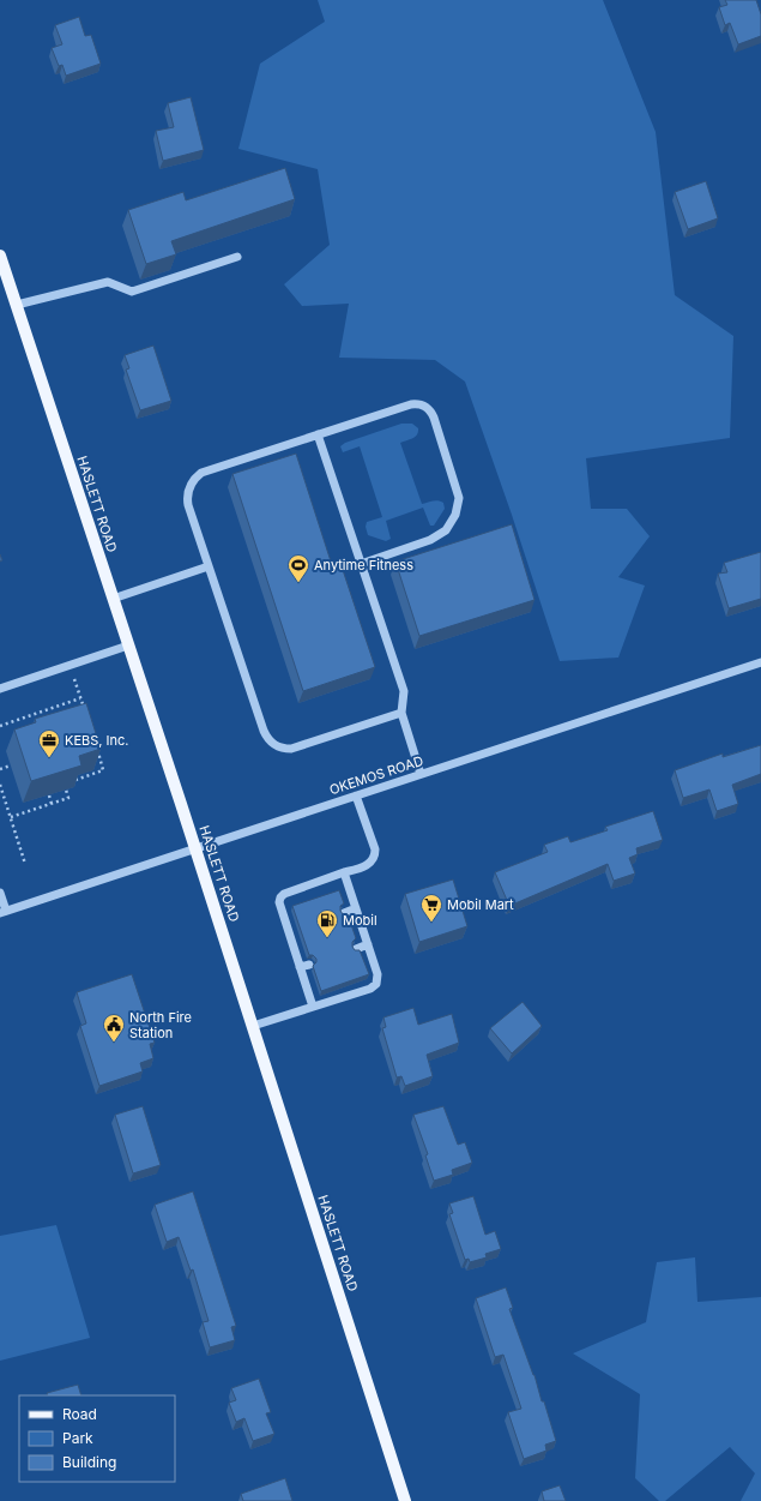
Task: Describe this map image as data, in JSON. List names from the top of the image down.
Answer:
{
  "streets": {
    "main road": ["HASLETT ROAD"],
    "street": ["OKEMOS ROAD"]
  },
  "crossings": [
    ["HASLETT ROAD", "OKEMOS ROAD"]
  ],
  "places": {
    "sports": ["Anytime Fitness"],
    "office": ["KEBS, Inc."],
    "supermarket": ["Mobil Mart"],
    "fuel station": ["Mobil"],
    "public building": ["North Fire Station"]
  },
  "legend": ["Road", "Park", "Building"]
}
